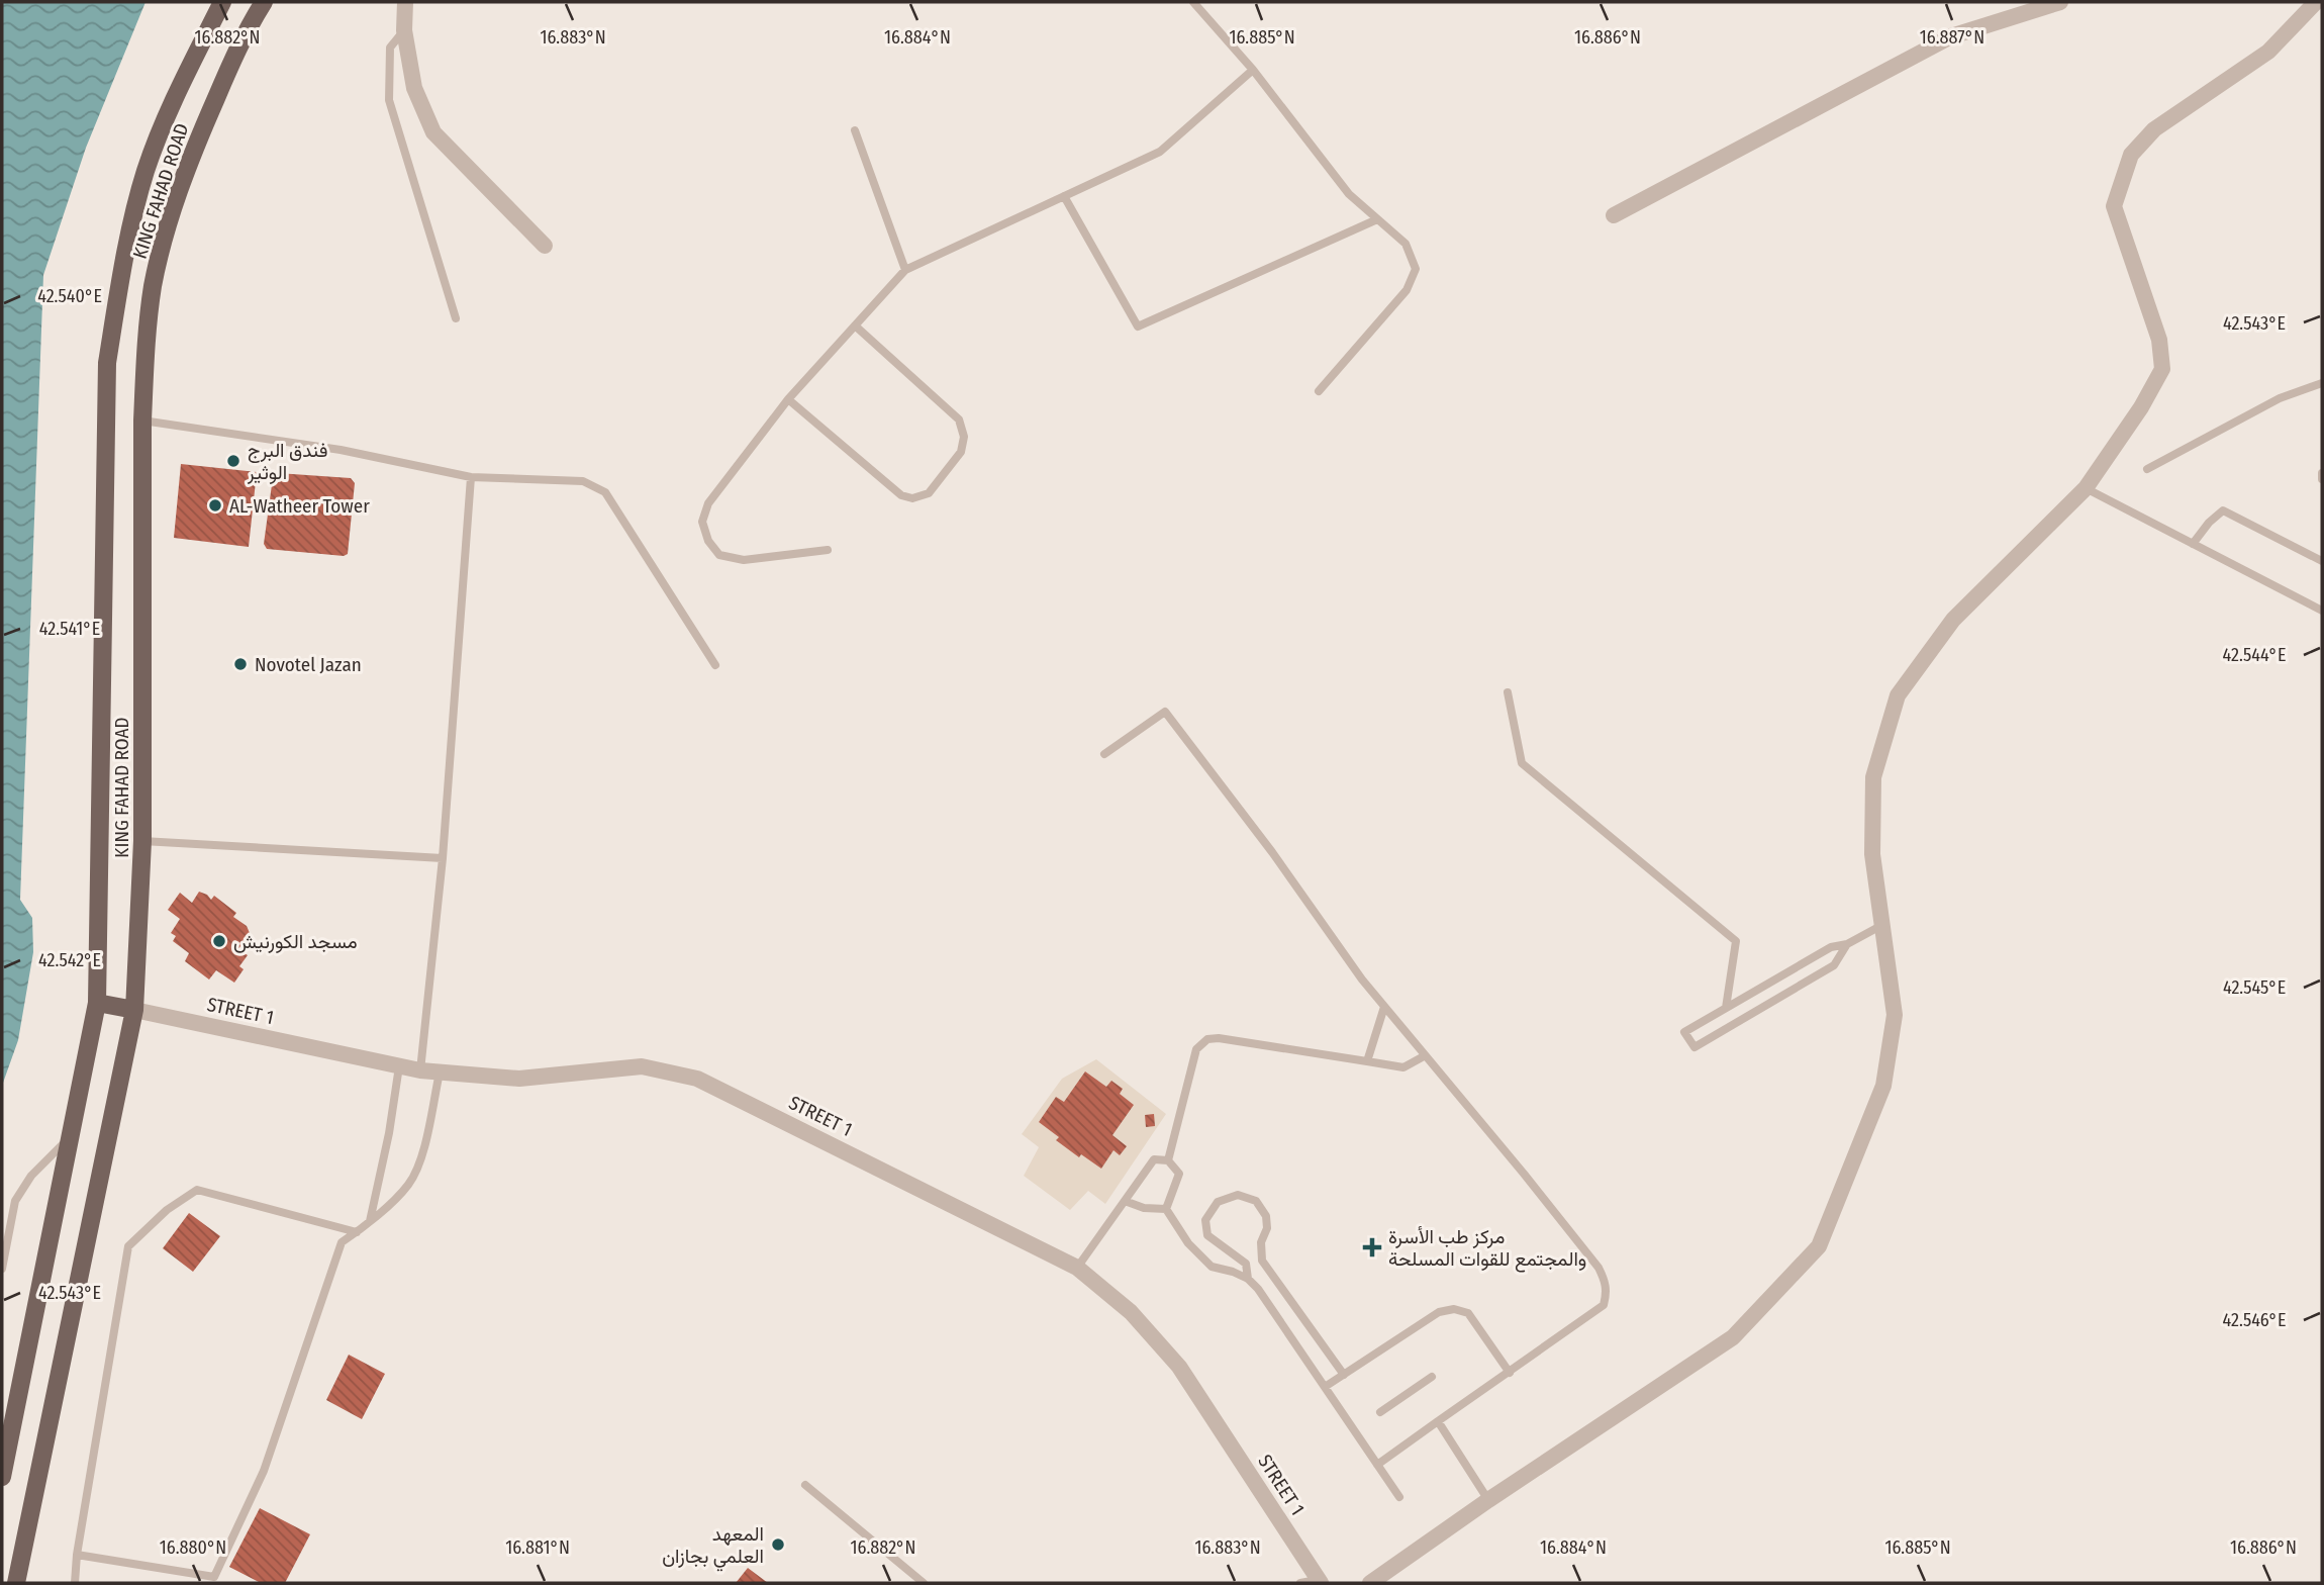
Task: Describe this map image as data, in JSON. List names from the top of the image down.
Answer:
{
  "streets": {
    "main road": ["KING FAHAD ROAD"],
    "street": ["STREET 1"]
  },
  "crossings": [
    ["KING FAHAD ROAD", "STREET 1"]
  ],
  "places": {
    "other": [
      "فندق البرج الوثير",
      "AL-Watheer Tower",
      "Novotel Jazan",
      "مسجد الكورنيش",
      "المعهد العلمي بجازان"
    ],
    "health": ["مركز طب الأسرة والمجتمع للقوات المسلحة"]
  },
  "coordinates": [
    "16.882°N",
    "16.883°N",
    "16.884°N",
    "16.885°N",
    "16.886°N",
    "16.887°N",
    "42.540°E",
    "42.543°E",
    "42.541°E",
    "42.544°E",
    "42.542°E",
    "42.545°E",
    "42.546°E",
    "16.880°N",
    "16.881°N"
  ]
}
